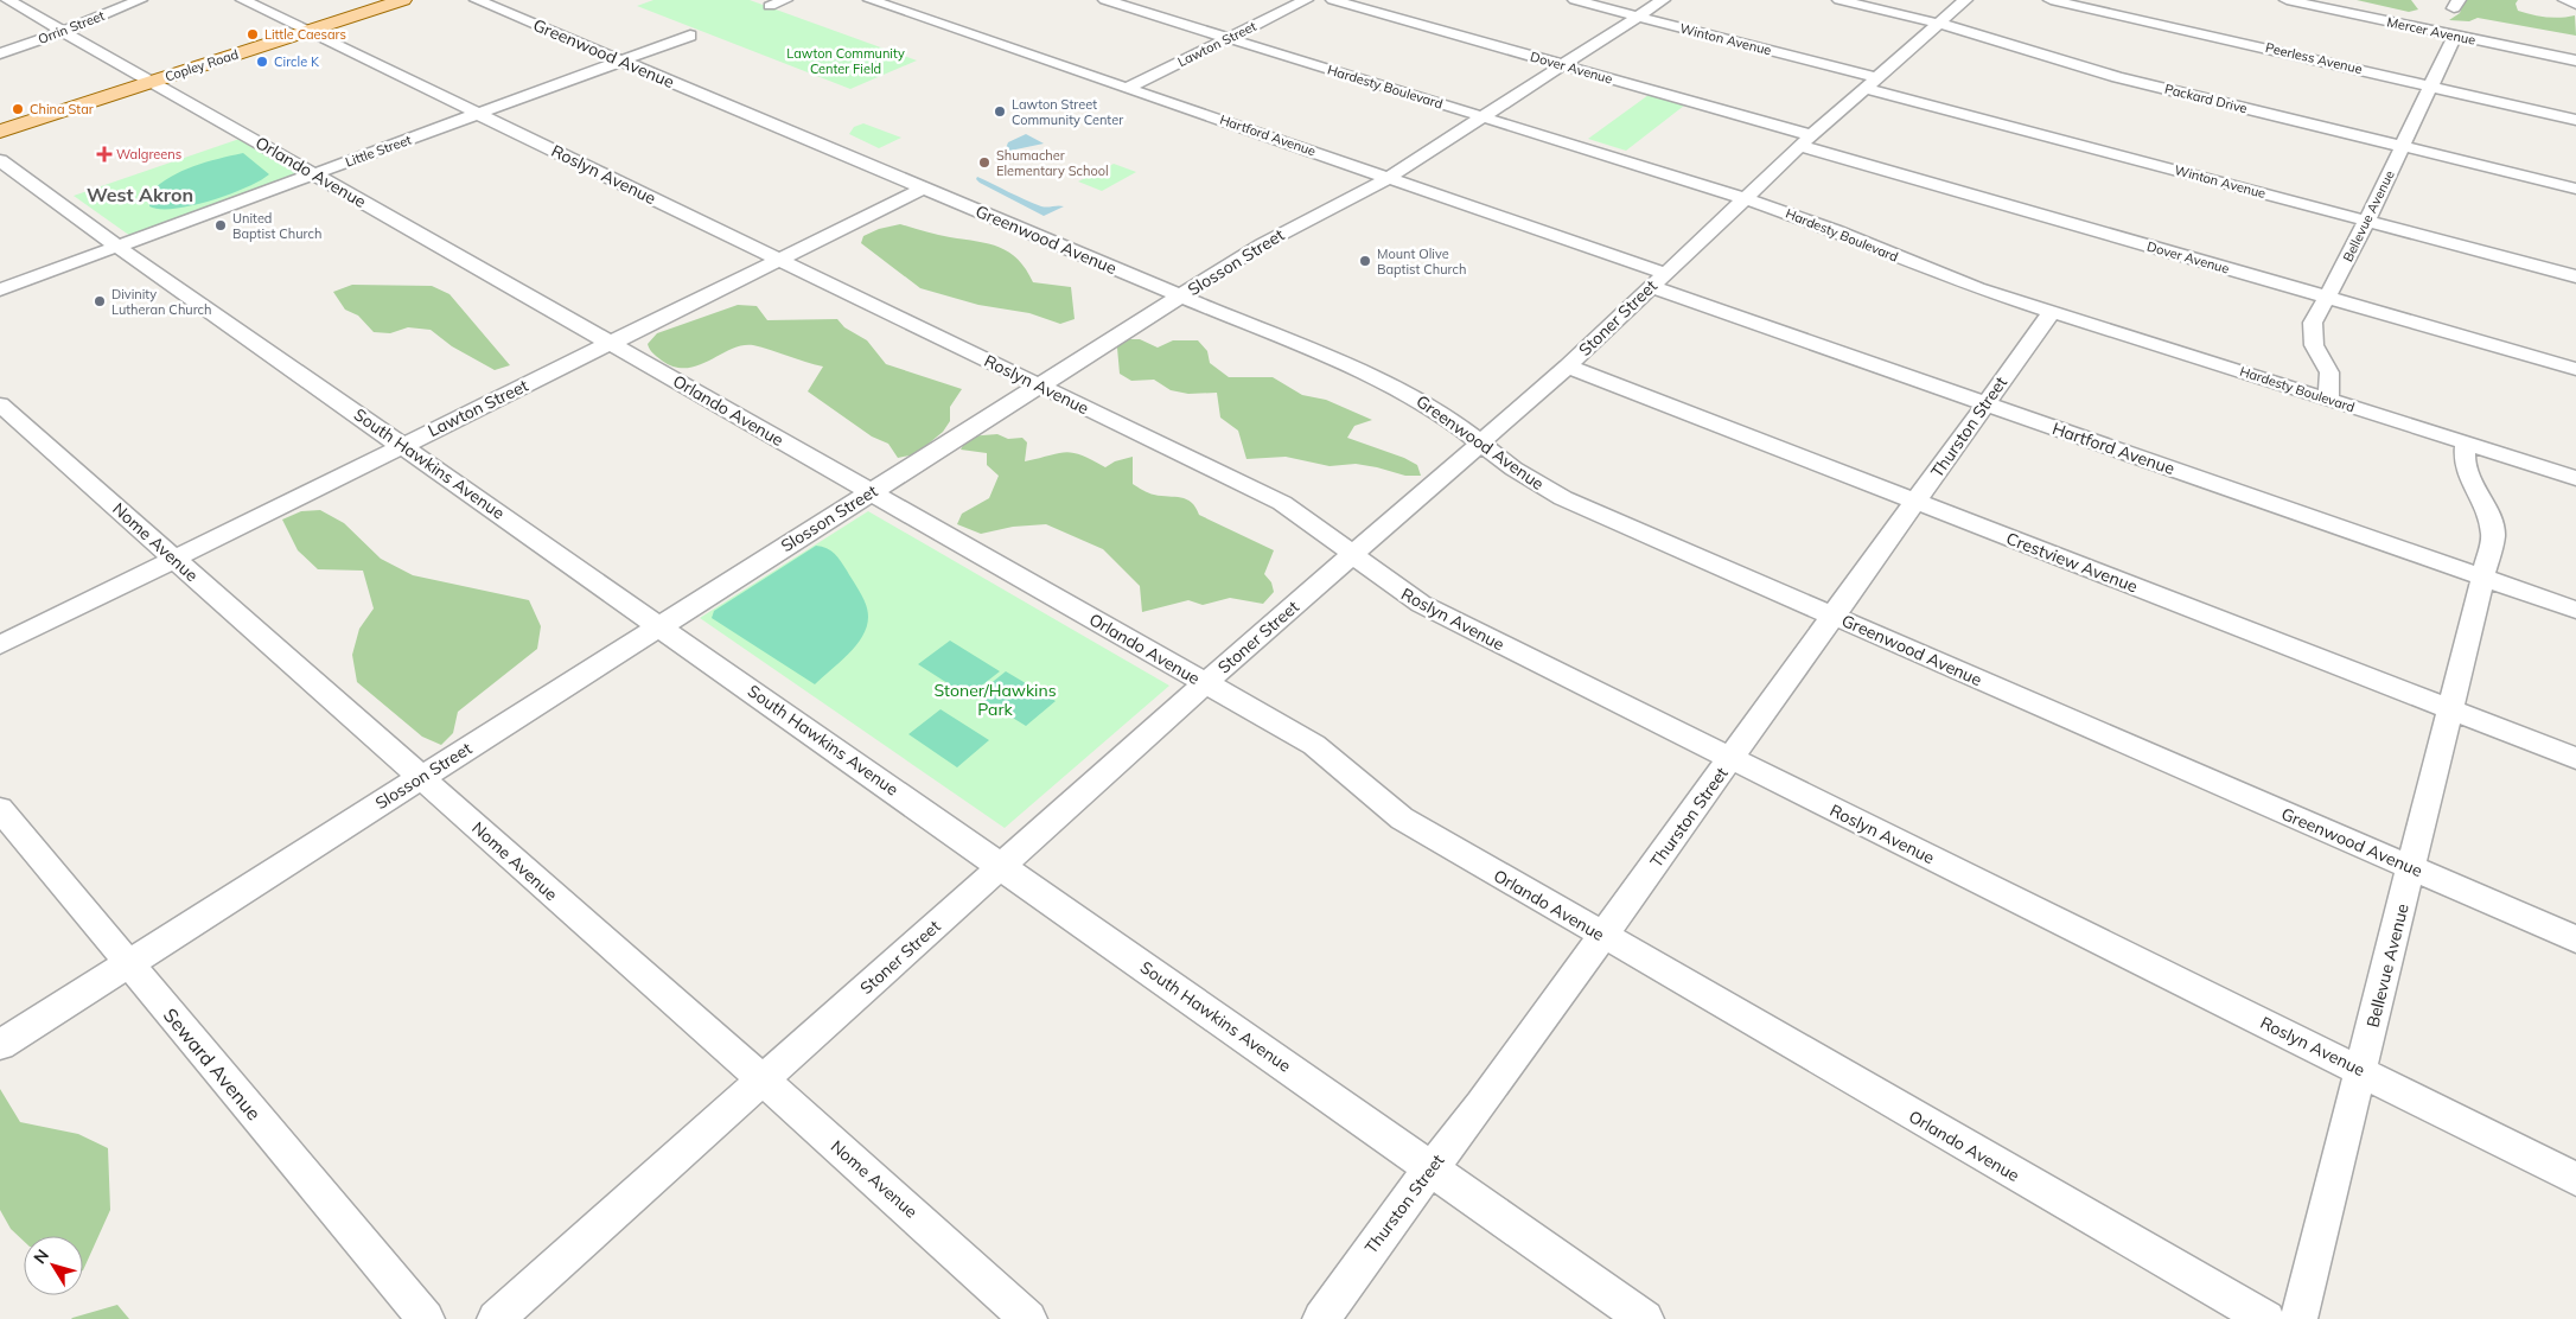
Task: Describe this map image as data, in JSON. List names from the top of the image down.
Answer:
{
  "streets": {
    "main road": ["Copley Road"],
    "street": [
      "Orrin Street",
      "Mercer Avenue",
      "Winton Avenue",
      "Lawton Street",
      "Greenwood Avenue",
      "Peerless Avenue",
      "Dover Avenue",
      "Hardesty Boulevard",
      "Packard Drive",
      "Hartford Avenue",
      "Little Street",
      "Orlando Avenue",
      "Roslyn Avenue",
      "Bellevue Avenue",
      "Slosson Street",
      "Stoner Street",
      "Thurston Street",
      "South Hawkins Avenue",
      "Nome Avenue",
      "Crestview Avenue",
      "Seward Avenue"
    ]
  },
  "crossings": [
    ["Orrin Street", "Orlando Avenue"],
    ["Mercer Avenue", "Bellevue Avenue"],
    ["Winton Avenue", "Bellevue Avenue"],
    ["Winton Avenue", "Slosson Street"],
    ["Winton Avenue", "Stoner Street"],
    ["Lawton Street", "Greenwood Avenue"],
    ["Lawton Street", "Hardesty Boulevard"],
    ["Lawton Street", "Hartford Avenue"],
    ["Lawton Street", "Orlando Avenue"],
    ["Lawton Street", "Roslyn Avenue"],
    ["Lawton Street", "South Hawkins Avenue"],
    ["Lawton Street", "Nome Avenue"],
    ["Greenwood Avenue", "Little Street"],
    ["Greenwood Avenue", "Bellevue Avenue"],
    ["Greenwood Avenue", "Slosson Street"],
    ["Greenwood Avenue", "Stoner Street"],
    ["Greenwood Avenue", "Thurston Street"],
    ["Peerless Avenue", "Bellevue Avenue"],
    ["Copley Road", "Orlando Avenue"],
    ["Copley Road", "Roslyn Avenue"],
    ["Dover Avenue", "Bellevue Avenue"],
    ["Dover Avenue", "Slosson Street"],
    ["Dover Avenue", "Stoner Street"],
    ["Hardesty Boulevard", "Bellevue Avenue"],
    ["Hardesty Boulevard", "Slosson Street"],
    ["Hardesty Boulevard", "Stoner Street"],
    ["Hardesty Boulevard", "Thurston Street"],
    ["Packard Drive", "Bellevue Avenue"],
    ["Packard Drive", "Stoner Street"],
    ["Hartford Avenue", "Bellevue Avenue"],
    ["Hartford Avenue", "Slosson Street"],
    ["Hartford Avenue", "Stoner Street"],
    ["Hartford Avenue", "Thurston Street"],
    ["Little Street", "Orlando Avenue"],
    ["Little Street", "Roslyn Avenue"],
    ["Little Street", "South Hawkins Avenue"],
    ["Orlando Avenue", "Slosson Street"],
    ["Orlando Avenue", "Stoner Street"],
    ["Orlando Avenue", "Thurston Street"],
    ["Roslyn Avenue", "Bellevue Avenue"],
    ["Roslyn Avenue", "Slosson Street"],
    ["Roslyn Avenue", "Stoner Street"],
    ["Roslyn Avenue", "Thurston Street"],
    ["Bellevue Avenue", "Crestview Avenue"],
    ["Slosson Street", "South Hawkins Avenue"],
    ["Slosson Street", "Nome Avenue"],
    ["Slosson Street", "Seward Avenue"],
    ["Stoner Street", "South Hawkins Avenue"],
    ["Stoner Street", "Nome Avenue"],
    ["Stoner Street", "Crestview Avenue"],
    ["Thurston Street", "South Hawkins Avenue"],
    ["Thurston Street", "Crestview Avenue"]
  ],
  "districts": ["West Akron"],
  "parks": ["Lawton Community Center Field", "Stoner/Hawkins Park"],
  "places": {
    "other": [
      "Little Caesars",
      "Circle K",
      "China Star",
      "Lawton Street Community Center",
      "Shumacher Elementary School",
      "United Baptist Church",
      "Mount Olive Baptist Church",
      "Divinity Lutheran Church"
    ],
    "health": ["Walgreens"]
  },
  "north": "top left"
}
